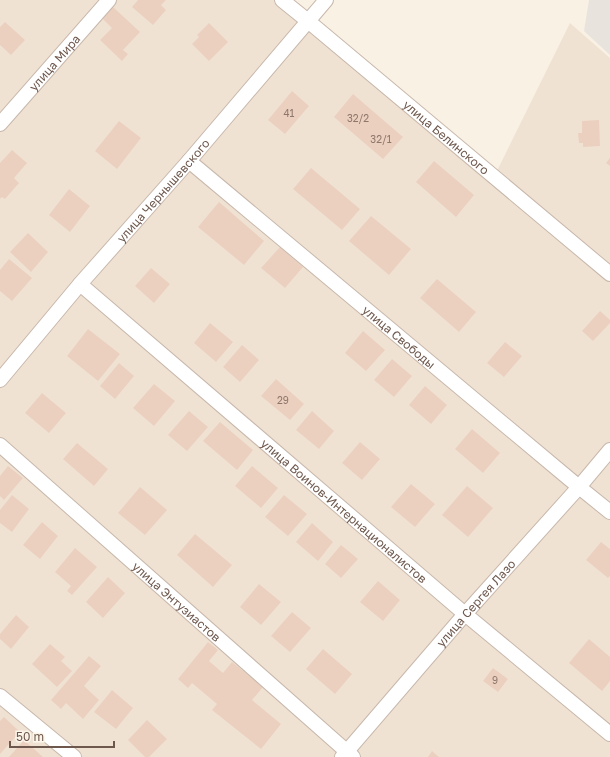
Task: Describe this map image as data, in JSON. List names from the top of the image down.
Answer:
{
  "streets": {
    "street": [
      "улица Мира",
      "улица Белинского",
      "улица Чернышевского",
      "улица Свободы",
      "улица Воинов-Интернационалистов",
      "улица Энтузиастов",
      "улица Сергея Лазо"
    ]
  },
  "crossings": [
    ["улица Белинского", "улица Чернышевского"],
    ["улица Чернышевского", "улица Свободы"],
    ["улица Чернышевского", "улица Воинов-Интернационалистов"],
    ["улица Свободы", "улица Сергея Лазо"],
    ["улица Воинов-Интернационалистов", "улица Сергея Лазо"],
    ["улица Энтузиастов", "улица Сергея Лазо"]
  ],
  "house_numbers": [
    "41",
    "32/2",
    "32/1",
    "29",
    "9"
  ],
  "scale_bar": "50 m"
}
